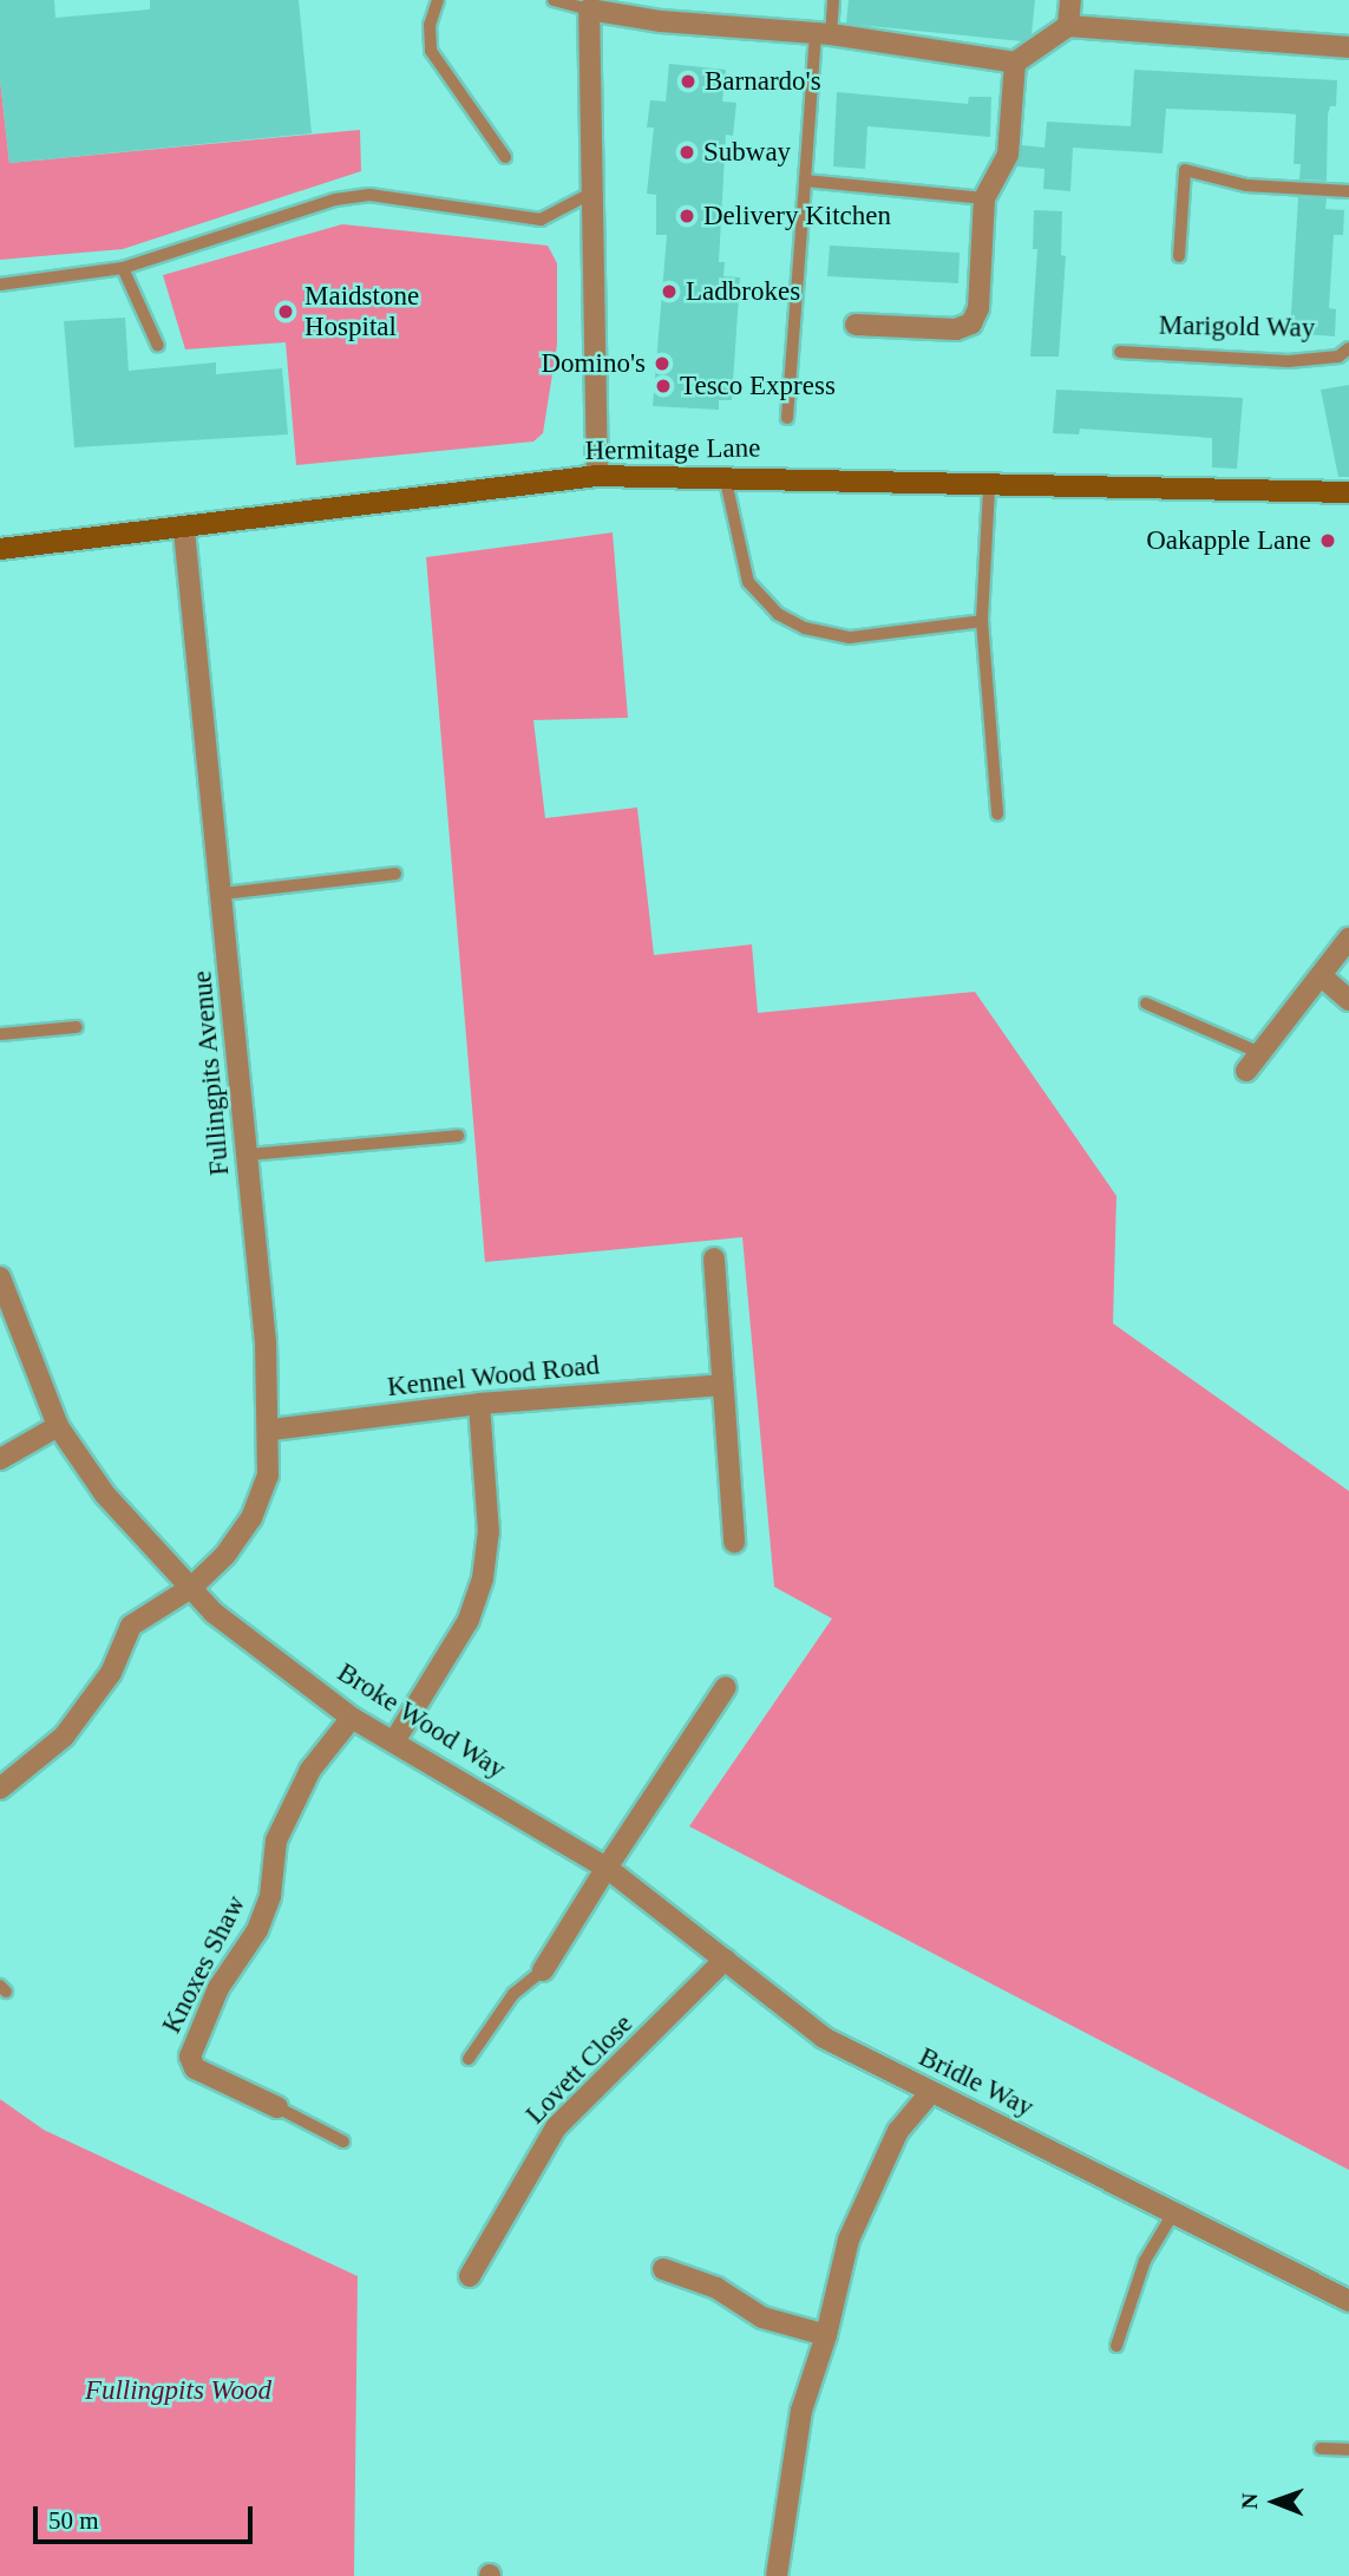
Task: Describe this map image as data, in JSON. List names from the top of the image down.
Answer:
{
  "streets": {
    "main road": ["Hermitage Lane"],
    "street": [
      "Fullingpits Avenue",
      "Kennel Wood Road",
      "Broke Wood Way",
      "Knoxes Shaw",
      "Lovett Close",
      "Bridle Way"
    ],
    "lane": ["Marigold Way"]
  },
  "crossings": [
    ["Hermitage Lane", "Fullingpits Avenue"],
    ["Fullingpits Avenue", "Kennel Wood Road"],
    ["Fullingpits Avenue", "Broke Wood Way"],
    ["Broke Wood Way", "Knoxes Shaw"],
    ["Broke Wood Way", "Bridle Way"],
    ["Lovett Close", "Bridle Way"]
  ],
  "parks": ["Fullingpits Wood"],
  "places": [
    "Barnardo's",
    "Subway",
    "Delivery Kitchen",
    "Ladbrokes",
    "Maidstone Hospital",
    "Domino's",
    "Tesco Express",
    "Oakapple Lane"
  ],
  "scale_bar": "50 m",
  "north": "left"
}
